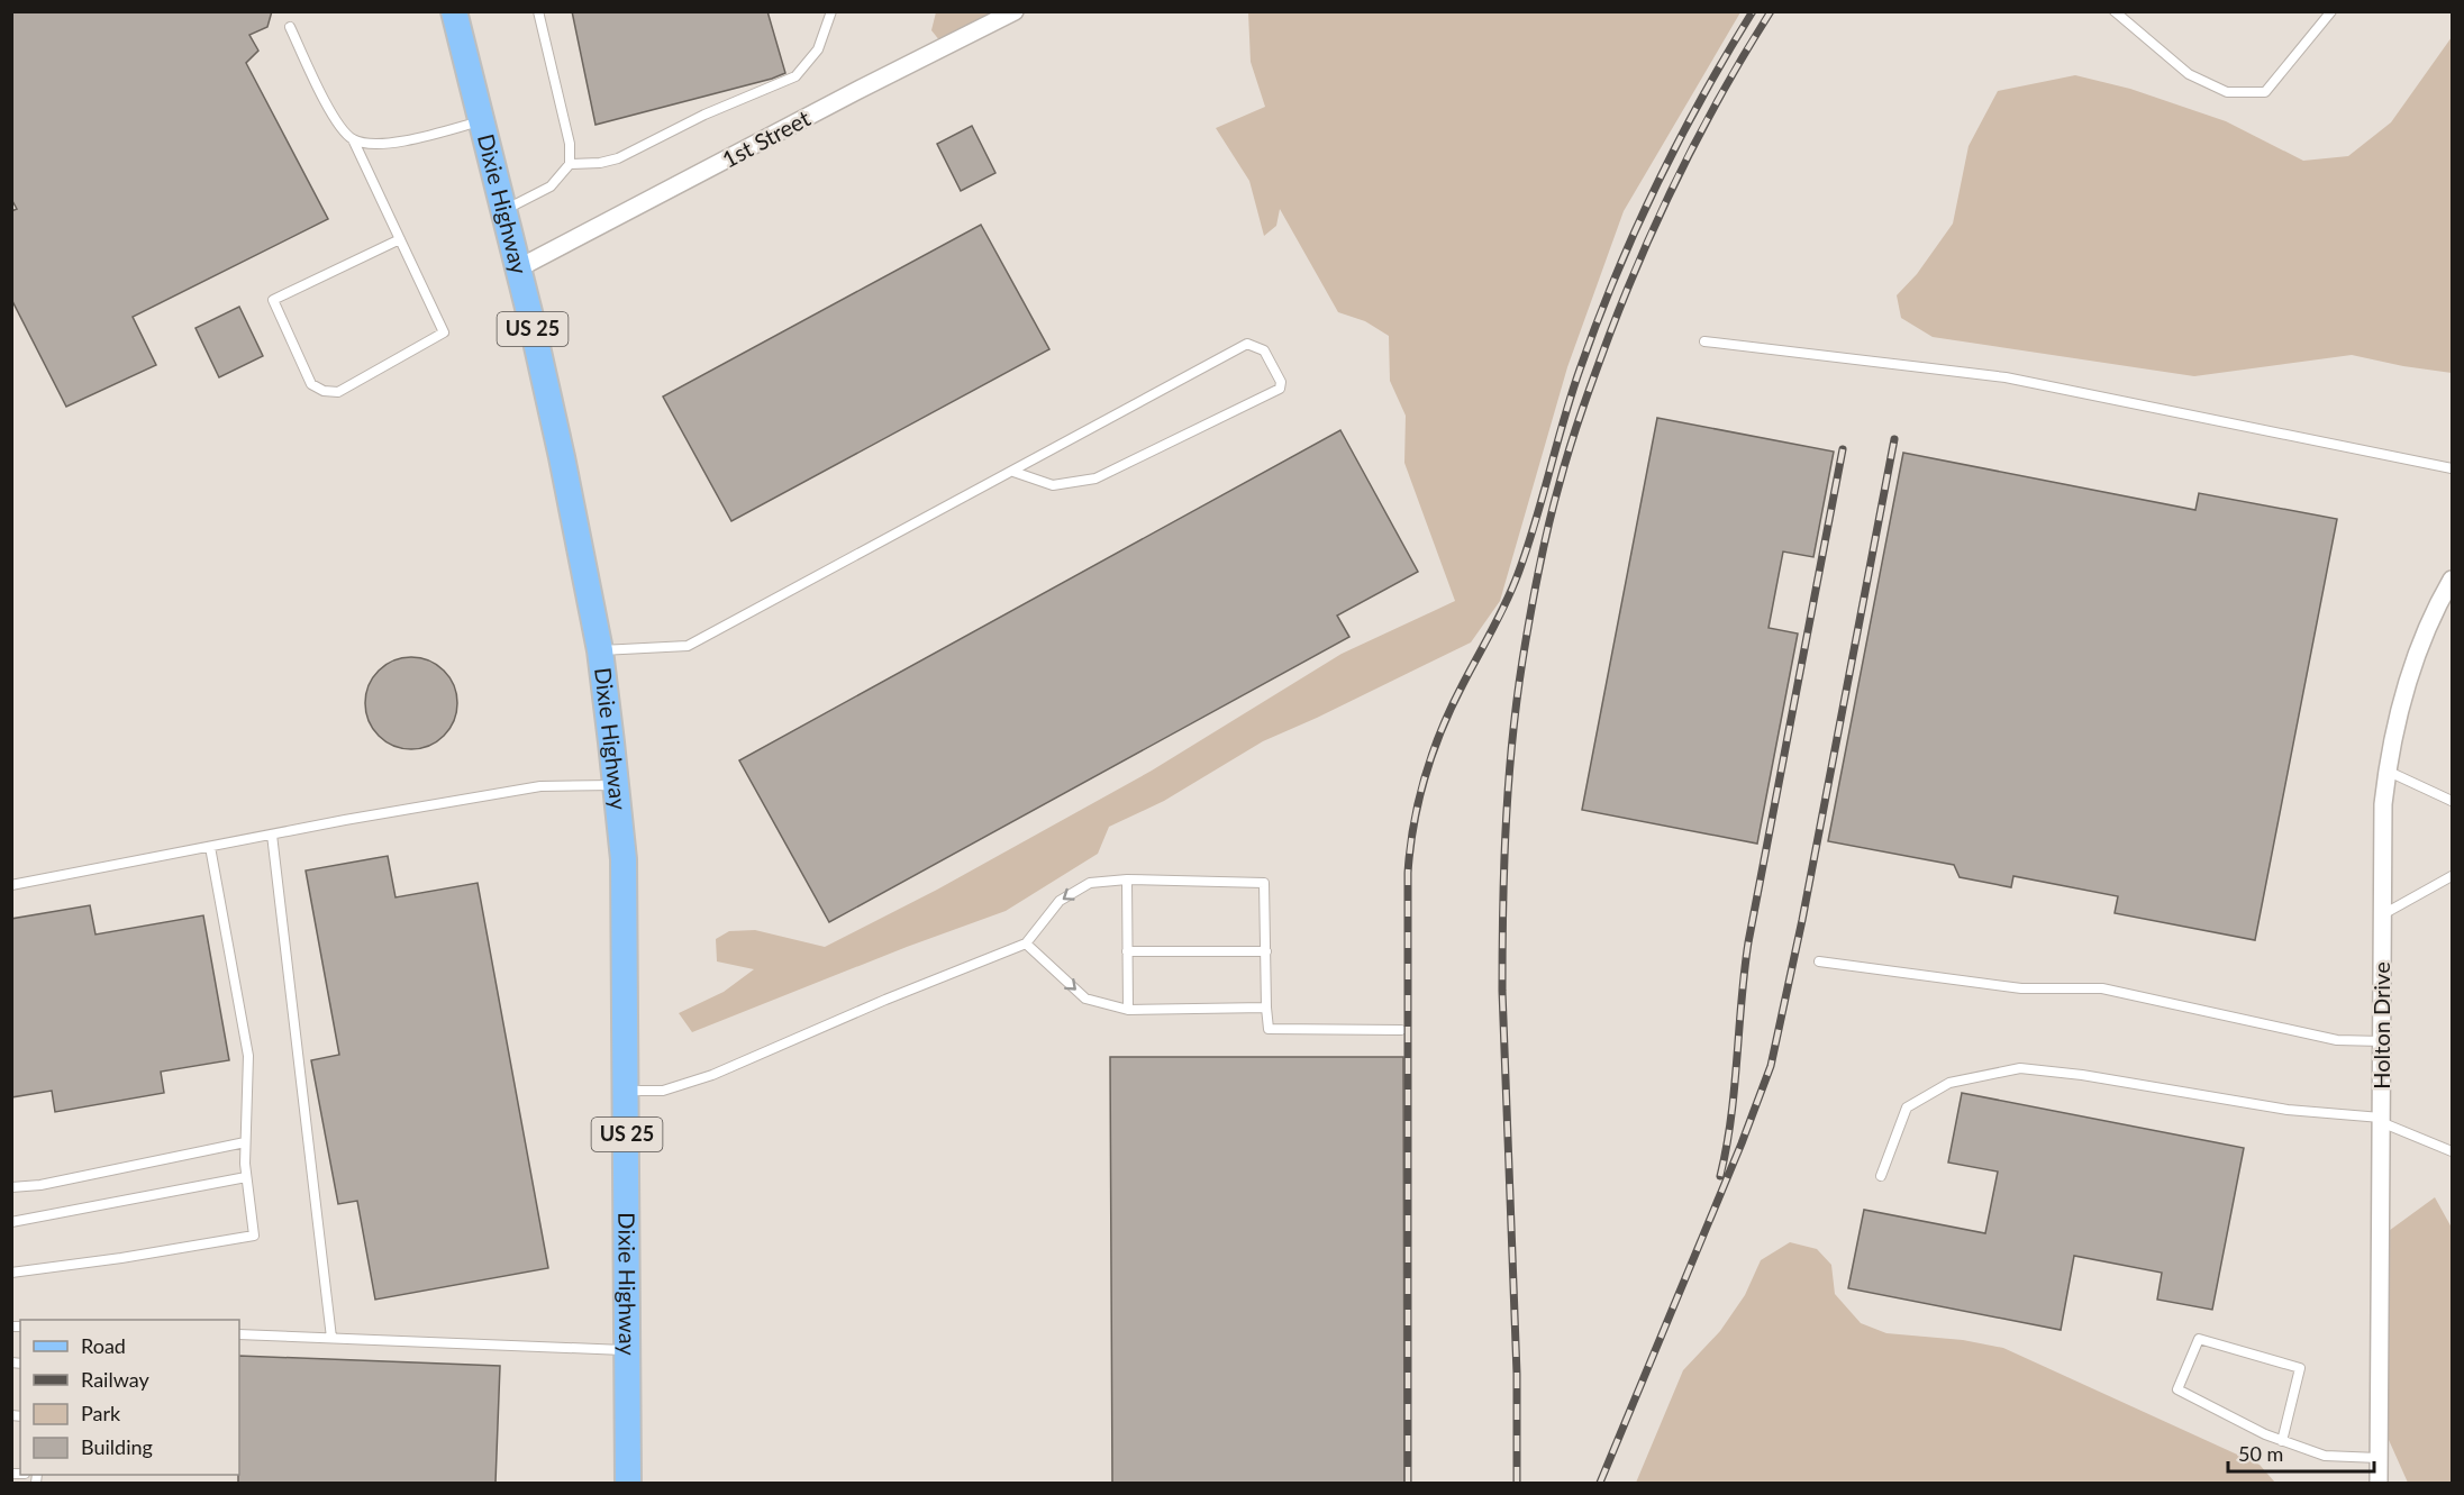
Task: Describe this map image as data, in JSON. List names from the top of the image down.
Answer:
{
  "streets": {
    "main road": ["Dixie Highway", "US 25"],
    "street": ["1st Street", "Holton Drive"]
  },
  "crossings": [
    ["1st Street", "Dixie Highway"]
  ],
  "legend": [
    "Road",
    "Railway",
    "Park",
    "Building"
  ],
  "scale_bar": "50 m"
}
